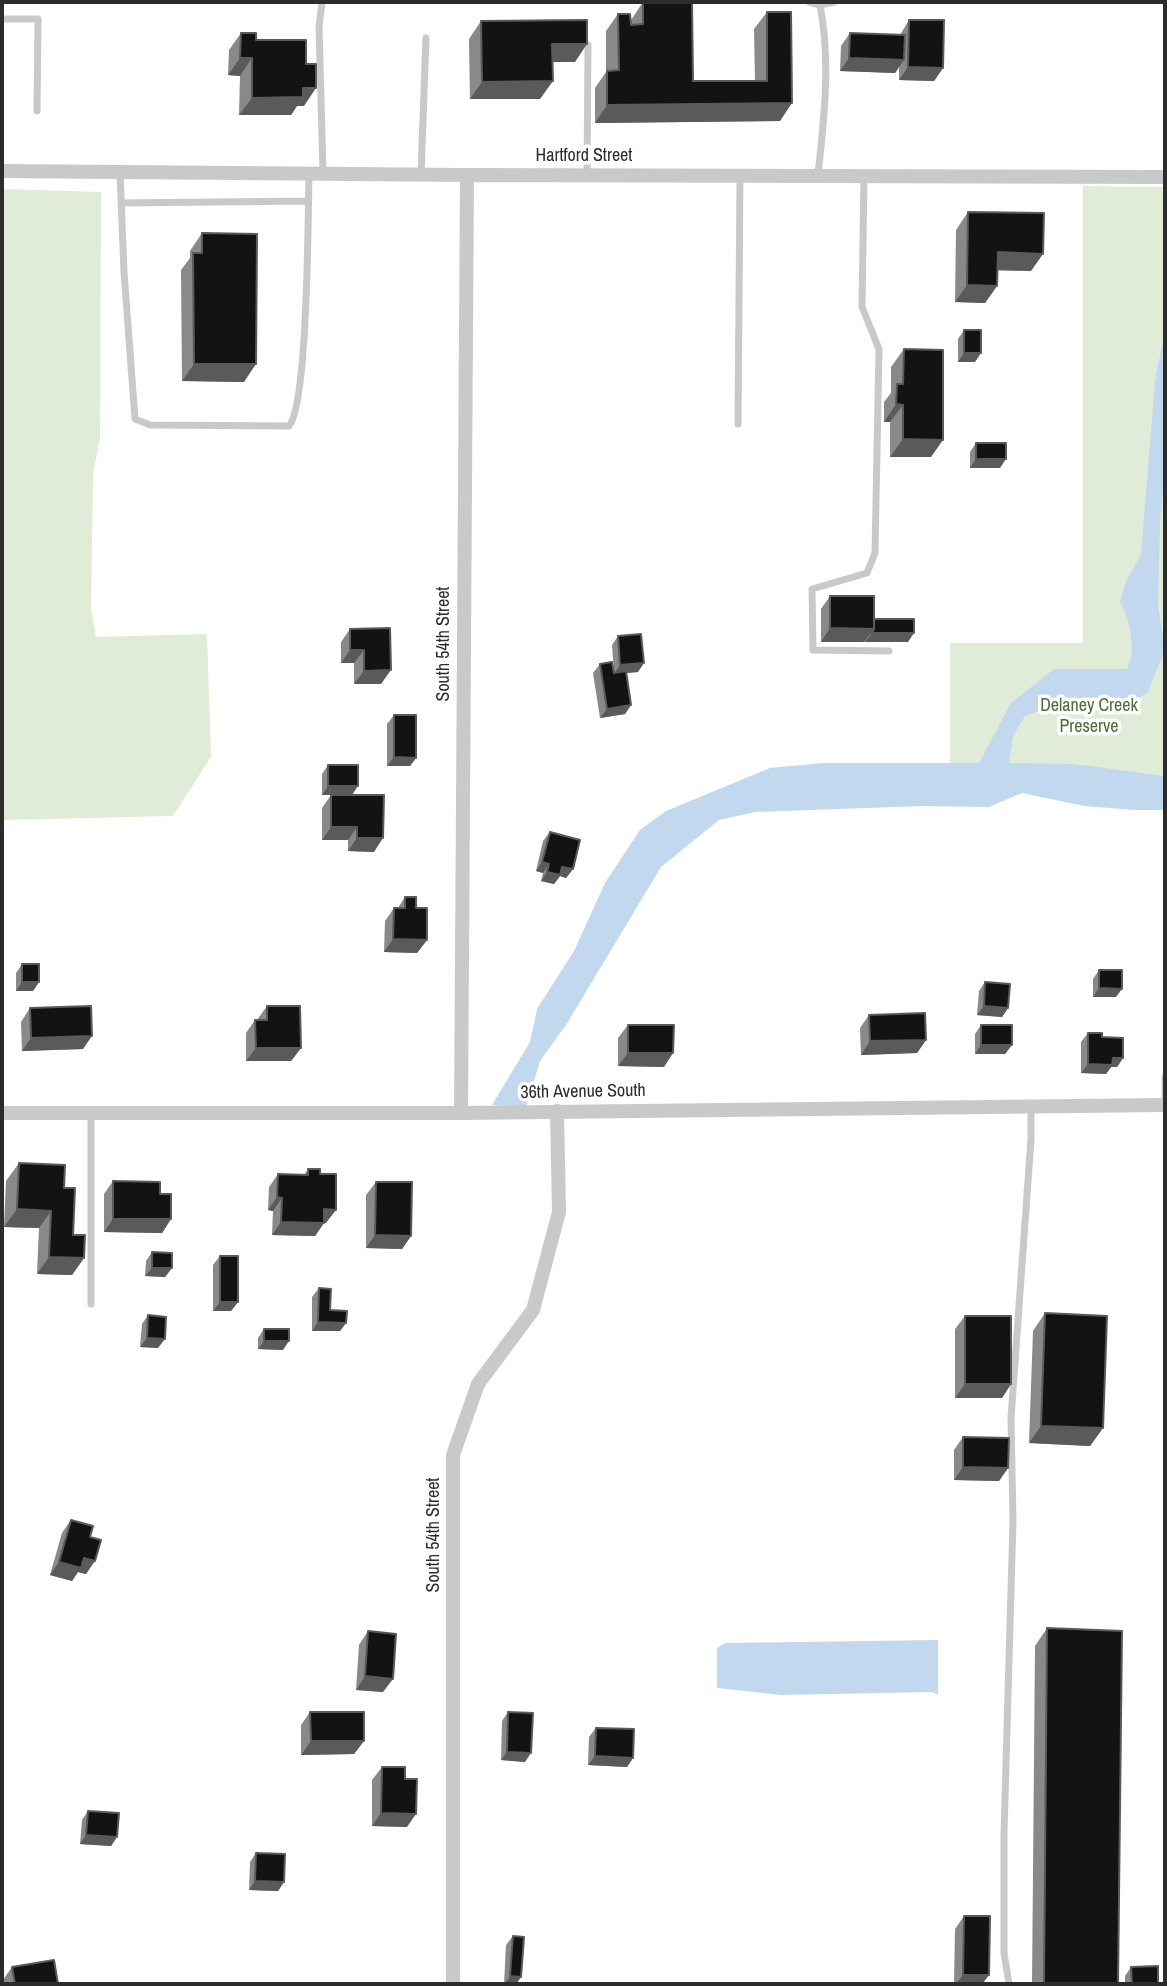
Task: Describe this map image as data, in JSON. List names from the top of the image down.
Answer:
{
  "streets": {
    "street": ["Hartford Street", "South 54th Street", "36th Avenue South"]
  },
  "crossings": [
    ["Hartford Street", "South 54th Street"],
    ["South 54th Street", "36th Avenue South"]
  ],
  "parks": ["Delaney Creek Preserve"]
}
